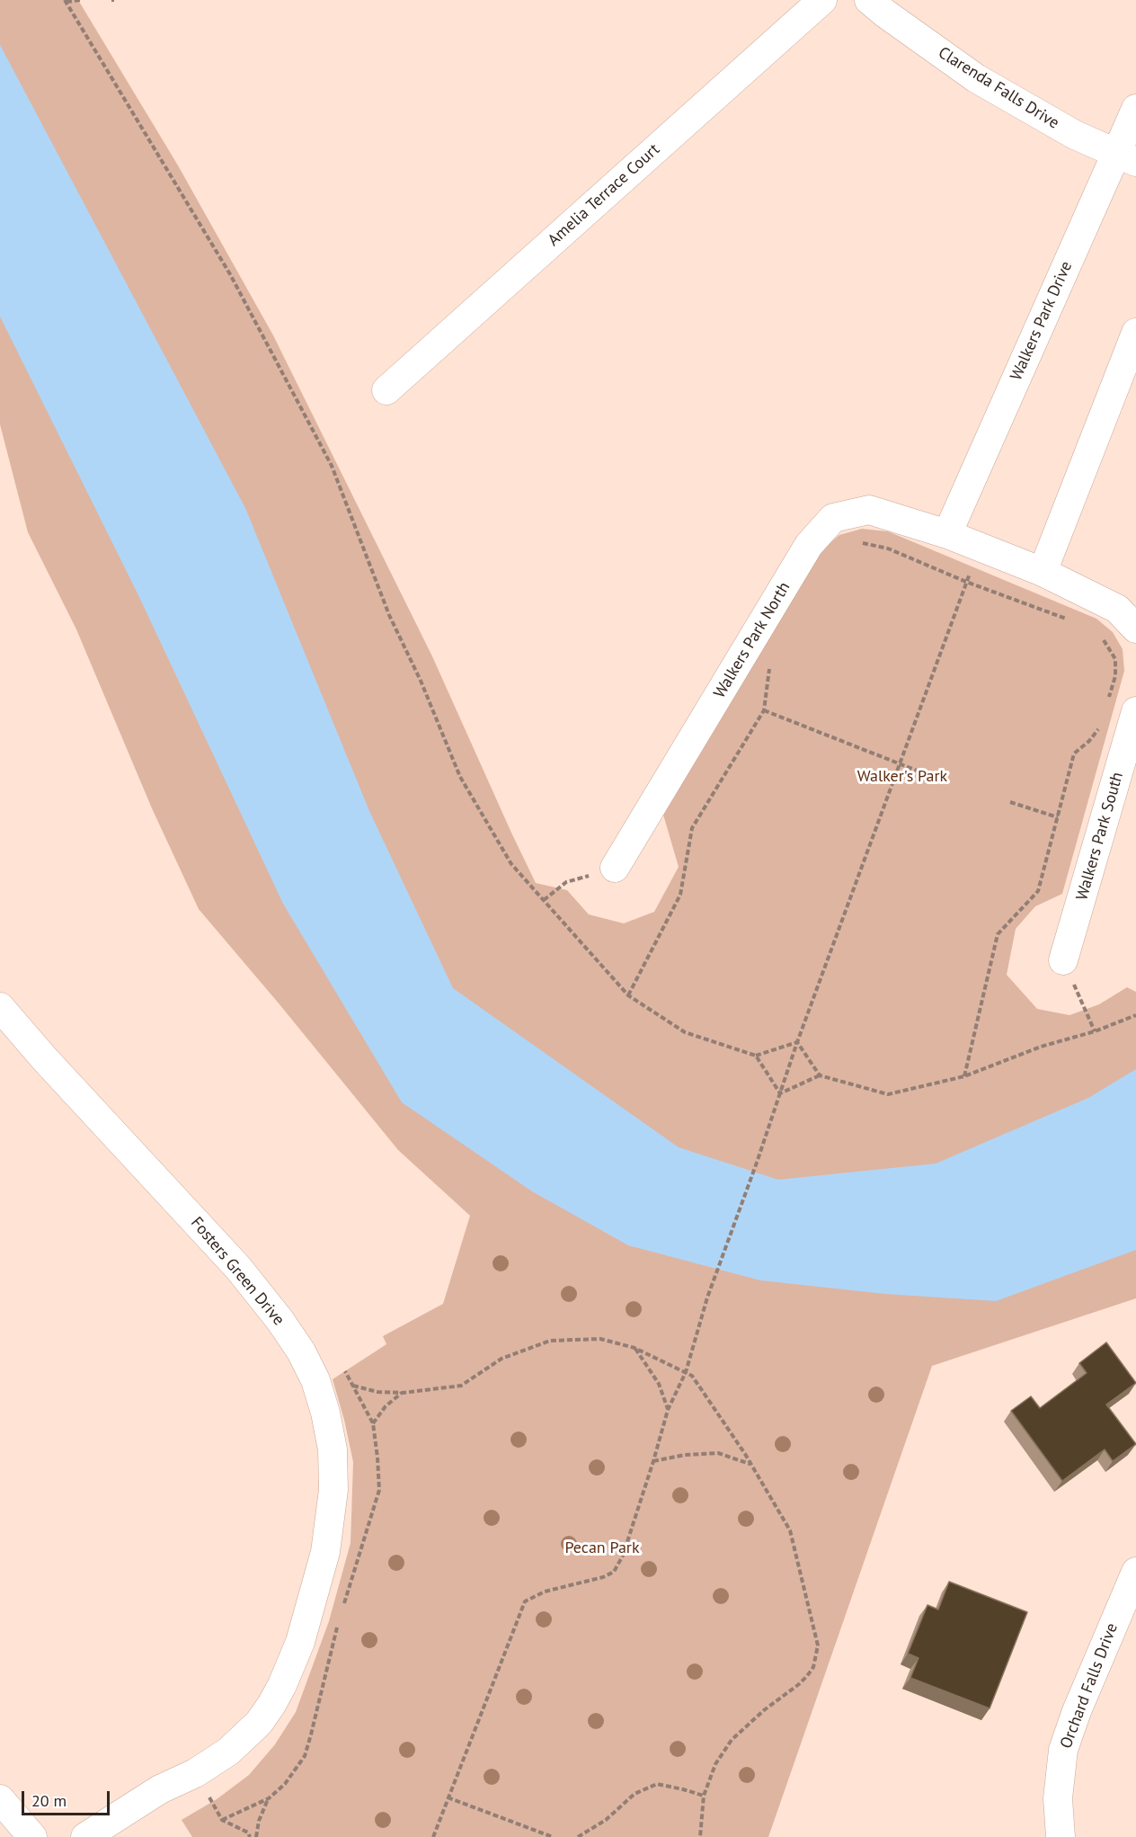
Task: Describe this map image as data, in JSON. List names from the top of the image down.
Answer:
{
  "streets": {
    "street": [
      "Clarenda Falls Drive",
      "Amelia Terrace Court",
      "Walkers Park Drive",
      "Walkers Park North",
      "Walkers Park South",
      "Fosters Green Drive",
      "Orchard Falls Drive"
    ]
  },
  "crossings": [
    ["Clarenda Falls Drive", "Walkers Park Drive"],
    ["Walkers Park Drive", "Walkers Park North"]
  ],
  "parks": ["Walker's Park", "Pecan Park"],
  "scale_bar": "20 m"
}
